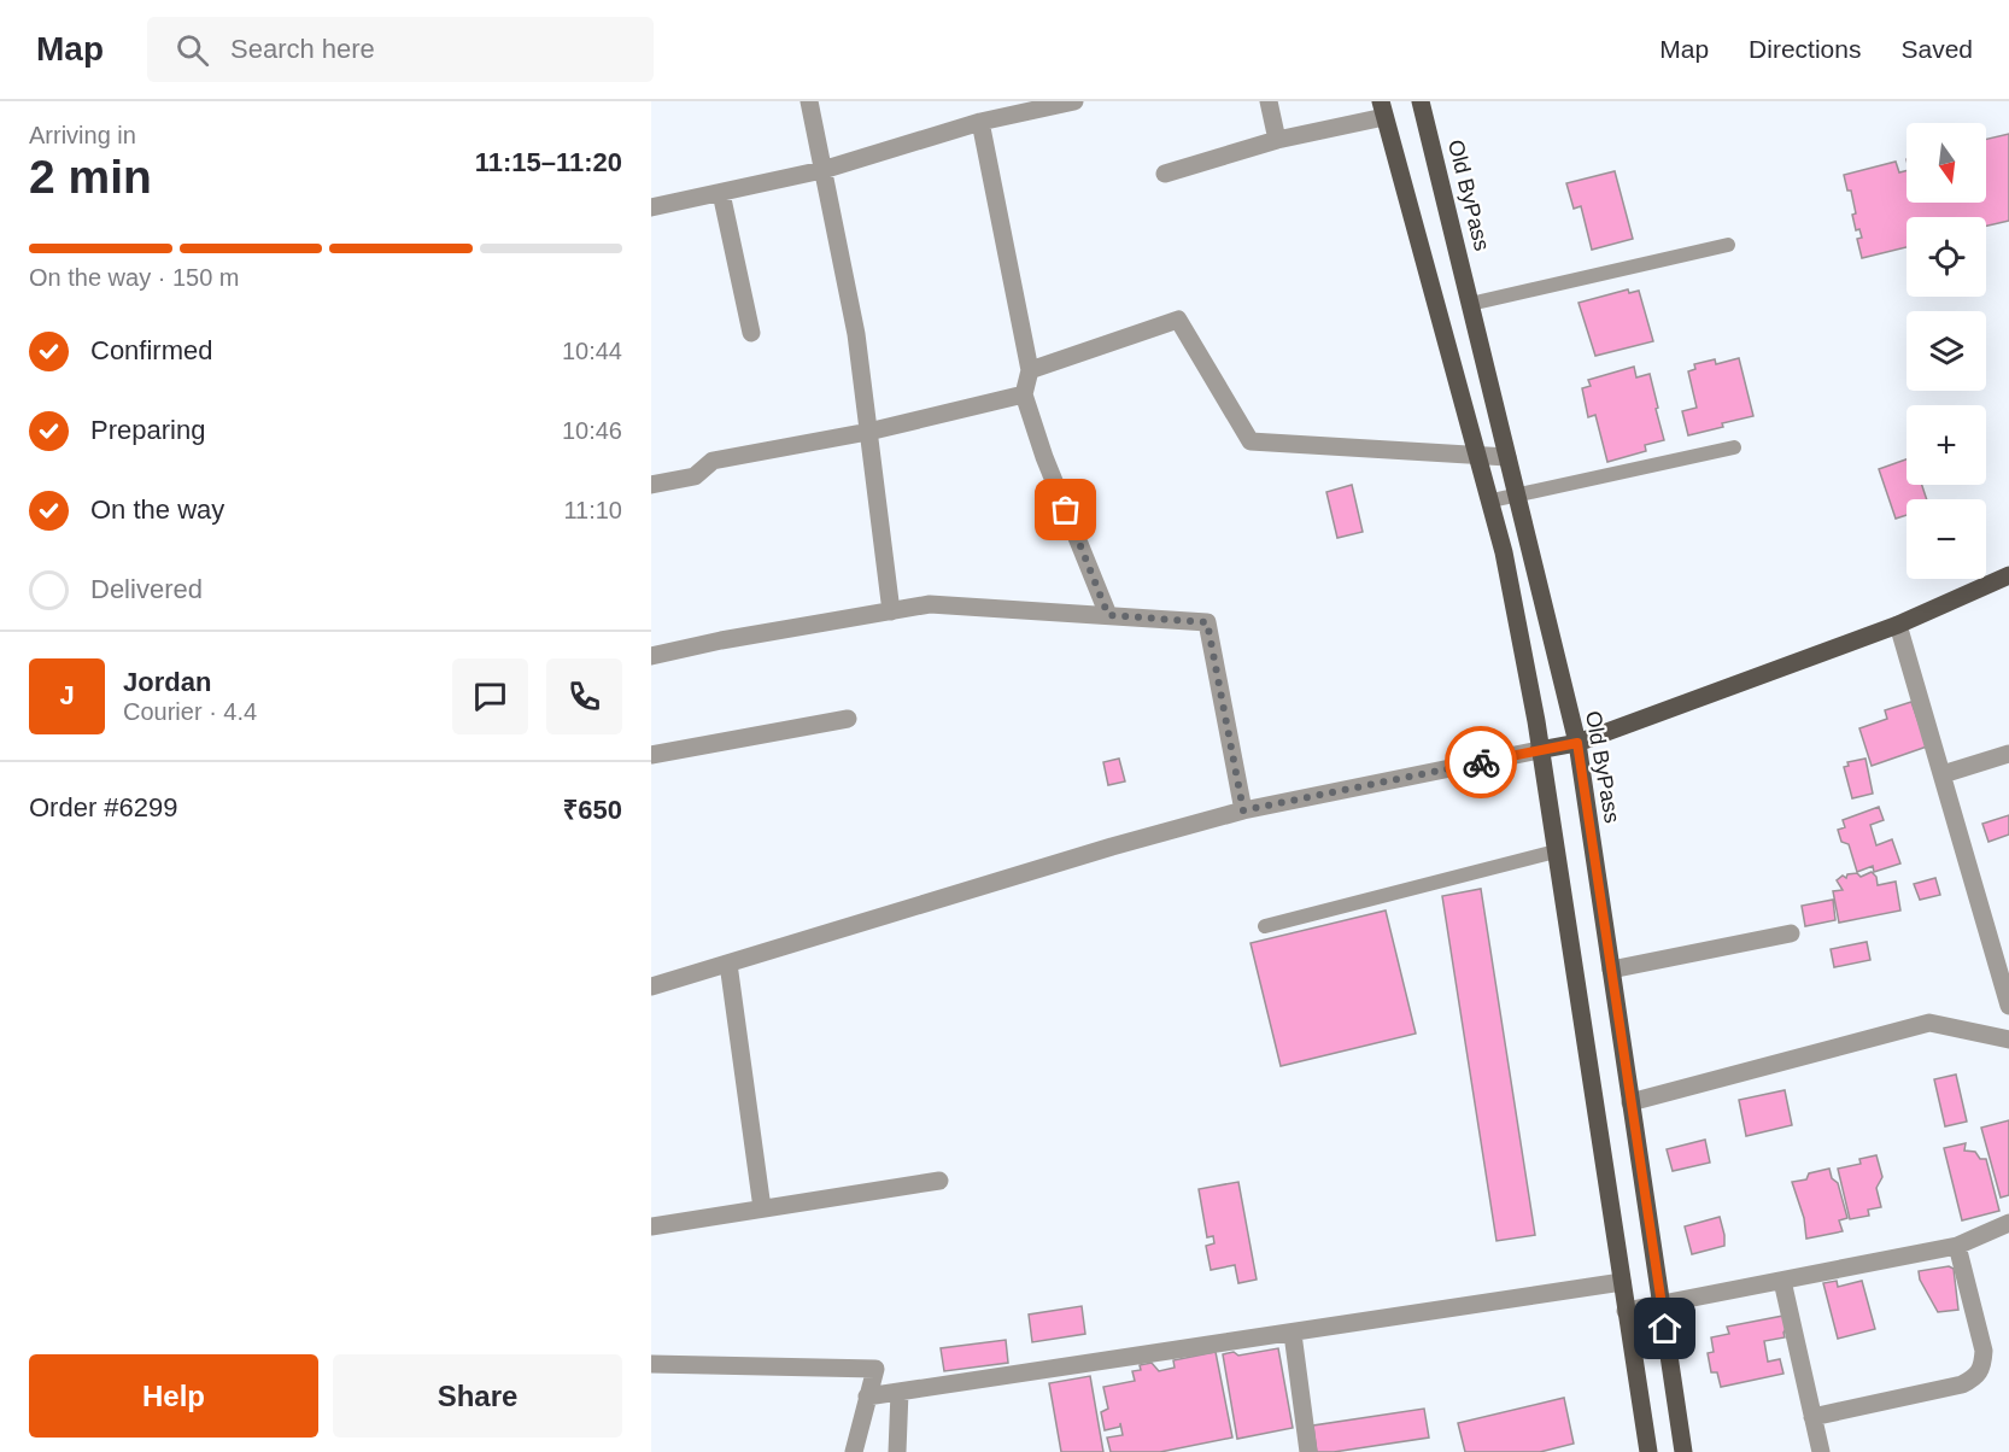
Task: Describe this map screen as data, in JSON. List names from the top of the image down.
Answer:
{
  "streets": {
    "main road": ["Old ByPass"]
  },
  "north": "bottom",
  "page": {
    "header": "Map",
    "search": "Search here",
    "nav": ["Map", "Directions", "Saved"],
    "heading": ["2 min", "Arriving in", "11:15–11:20"],
    "panel": [
      "Jordan",
      "Courier · 4.4",
      "Order #6299",
      "₹650"
    ],
    "map_buttons": ["+", "−"],
    "bar": "On the way · 150 m",
    "list": [
      ["Confirmed", "10:44"],
      ["Preparing", "10:46"],
      ["On the way", "11:10"],
      "Delivered"
    ],
    "round": "J",
    "buttons": ["Help", "Share"]
  }
}
